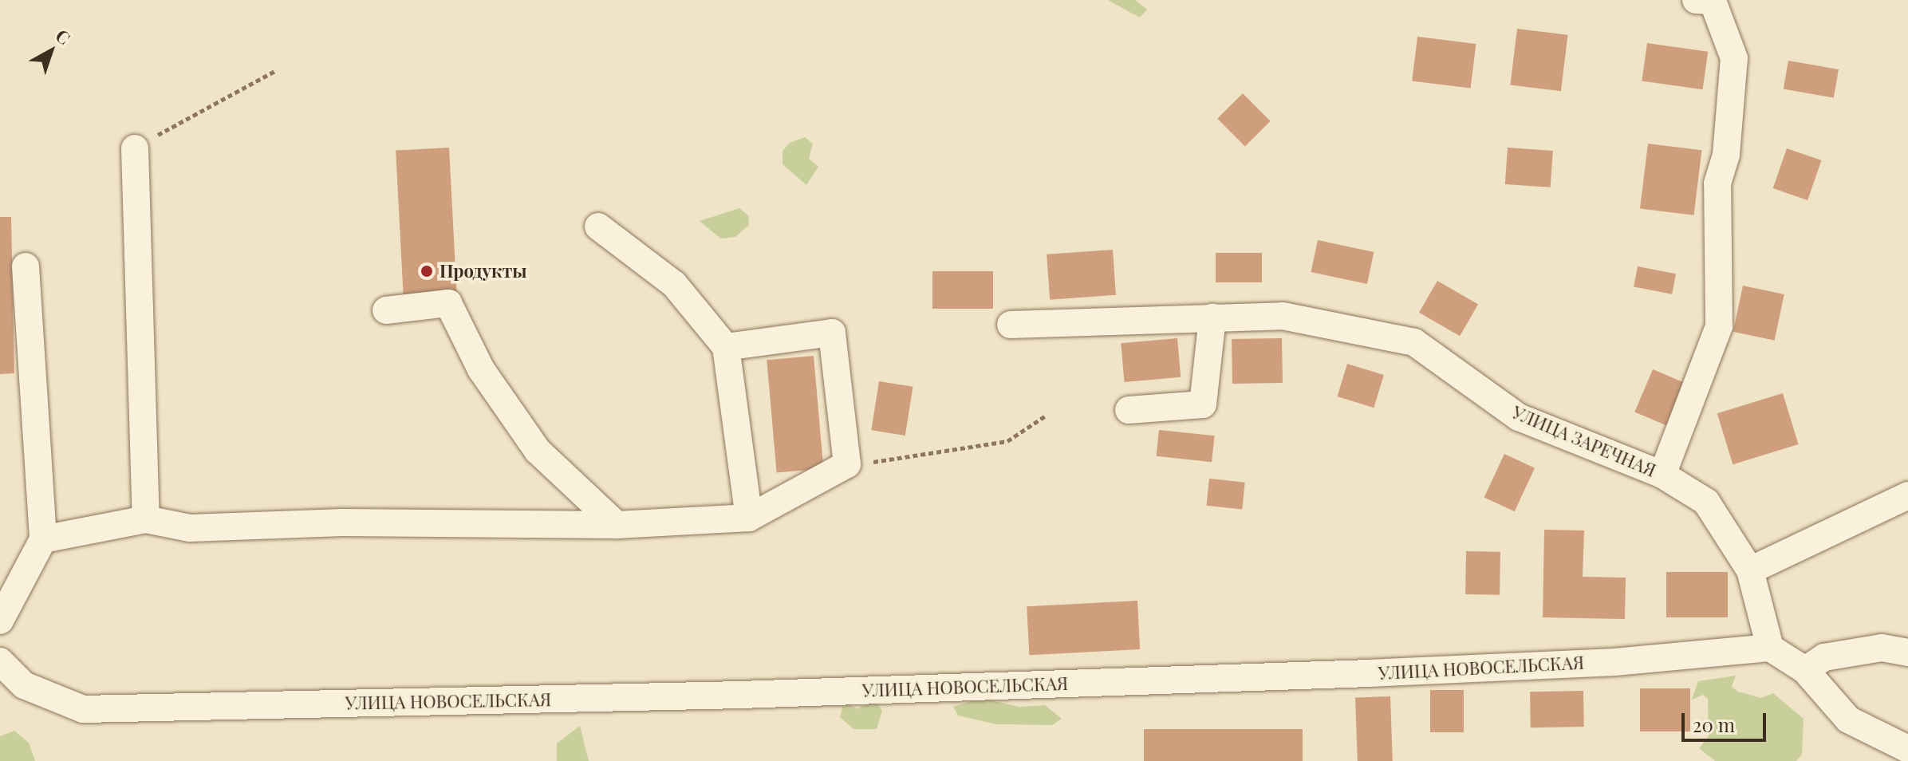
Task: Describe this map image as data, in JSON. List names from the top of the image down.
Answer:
{
  "streets": {
    "street": ["УЛИЦА ЗАРЕЧНАЯ", "УЛИЦА НОВОСЕЛЬСКАЯ"]
  },
  "crossings": [
    ["УЛИЦА ЗАРЕЧНАЯ", "УЛИЦА НОВОСЕЛЬСКАЯ"]
  ],
  "places": ["Продукты"],
  "scale_bar": "20 m",
  "north": "top right"
}
